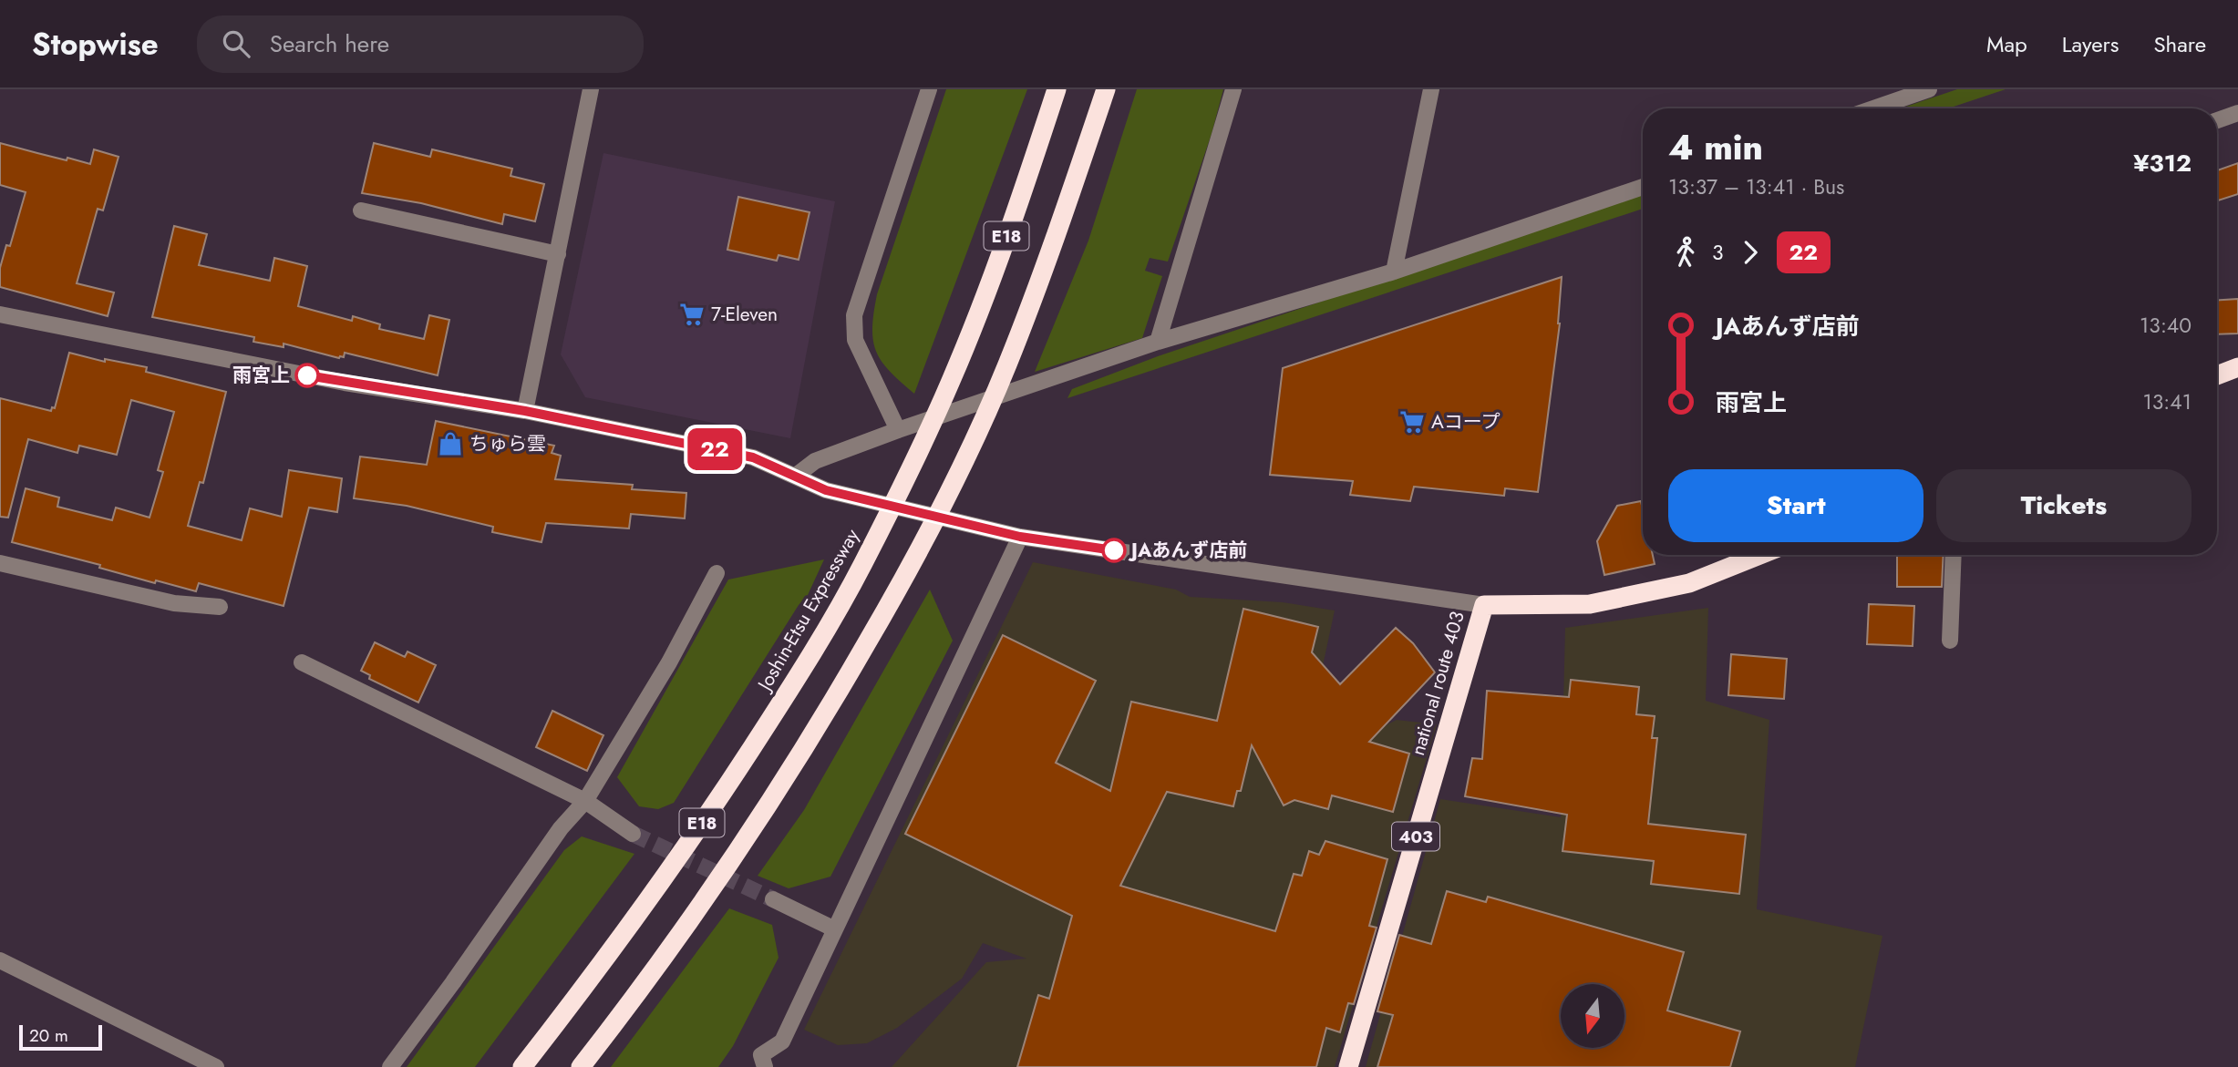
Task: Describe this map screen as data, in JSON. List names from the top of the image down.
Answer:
{
  "streets": {
    "highway": [
      "E18",
      "Joshin-Etsu Expressway",
      "national route 403",
      "403"
    ]
  },
  "places": {
    "supermarket": ["7-Eleven", "Aコープ"],
    "other": ["雨宮上", "JAあんず店前"],
    "shop": ["ちゅら雲"]
  },
  "lines": ["bus line 22"],
  "scale_bar": "20 m",
  "north": "bottom",
  "page": {
    "header": "Stopwise",
    "search": "Search here",
    "nav": ["Map", "Layers", "Share"],
    "on_map": "22",
    "heading": ["4 min", "13:37 – 13:41 · Bus", "¥312"],
    "legs": ["3", "22"],
    "list": [
      {
        "name": "JAあんず店前",
        "value": "13:40"
      },
      {
        "name": "雨宮上",
        "value": "13:41"
      }
    ],
    "buttons": ["Start", "Tickets"],
    "scale": "20 m"
  }
}
